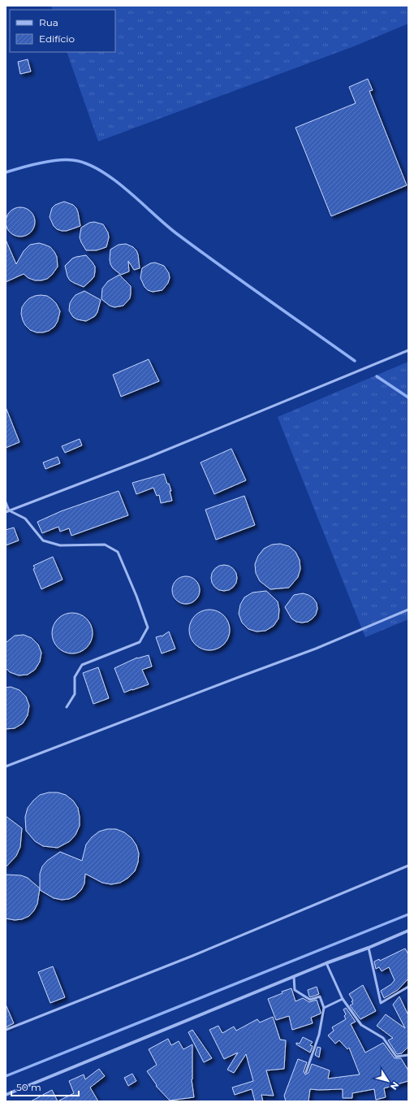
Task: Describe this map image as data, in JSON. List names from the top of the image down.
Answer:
{
  "legend": ["Rua", "Edifício"],
  "scale_bar": "50 m",
  "north": "bottom right"
}
